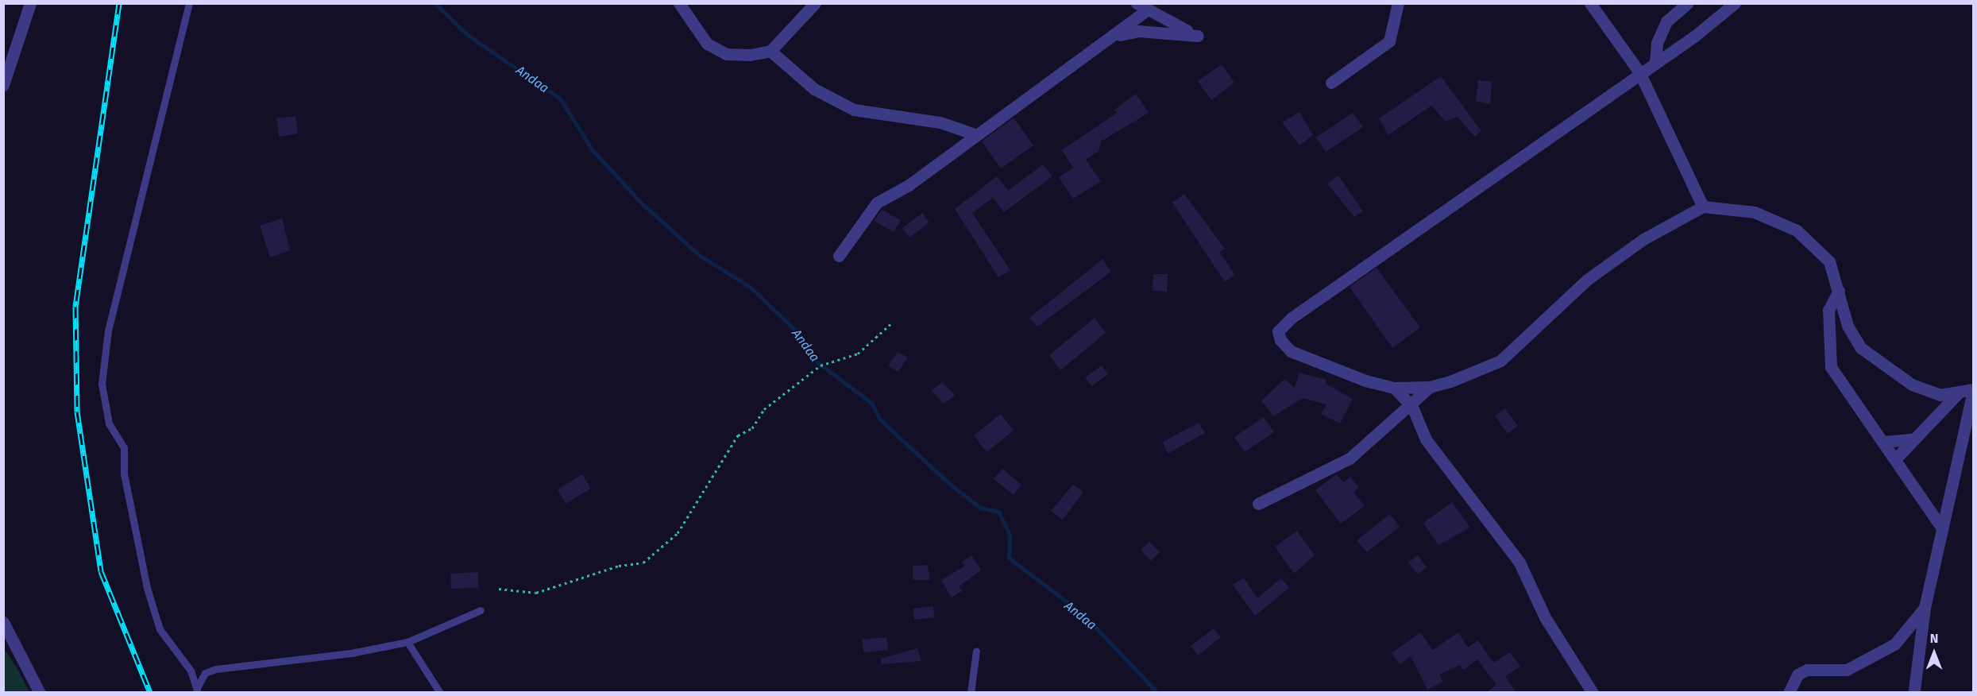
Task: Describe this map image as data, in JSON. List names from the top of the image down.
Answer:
{
  "water": ["Andaa"],
  "north": "top"
}
